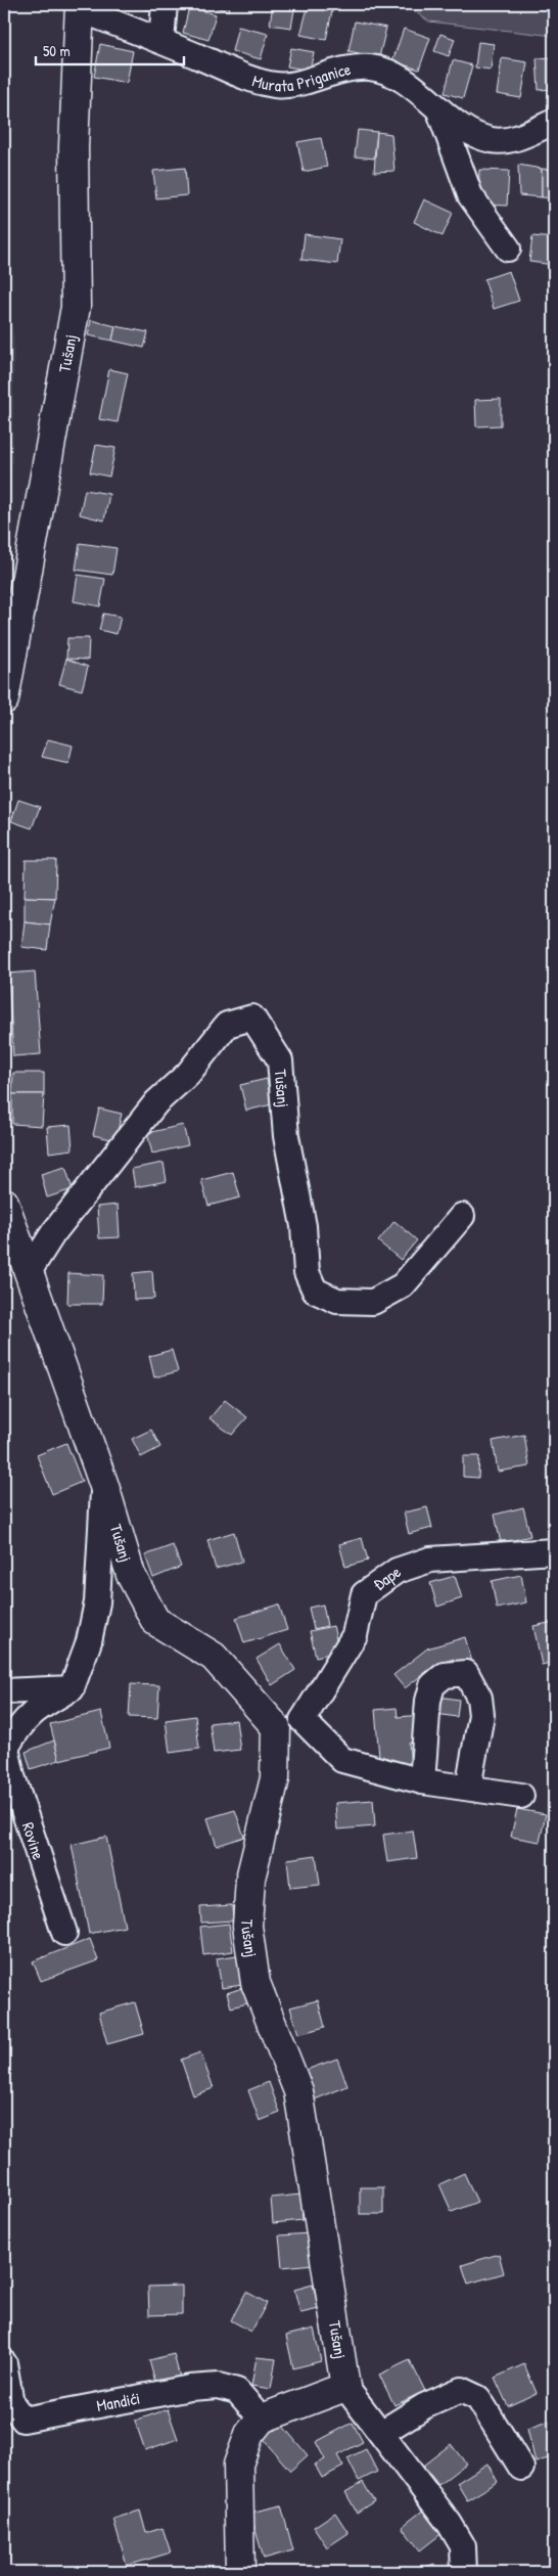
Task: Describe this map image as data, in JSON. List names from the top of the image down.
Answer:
{
  "streets": {
    "street": [
      "Murata Priganice",
      "Tušanj",
      "Đape",
      "Rovine",
      "Mandići"
    ]
  },
  "crossings": [
    ["Murata Priganice", "Tušanj"],
    ["Tušanj", "Rovine"]
  ],
  "scale_bar": "50 m"
}
